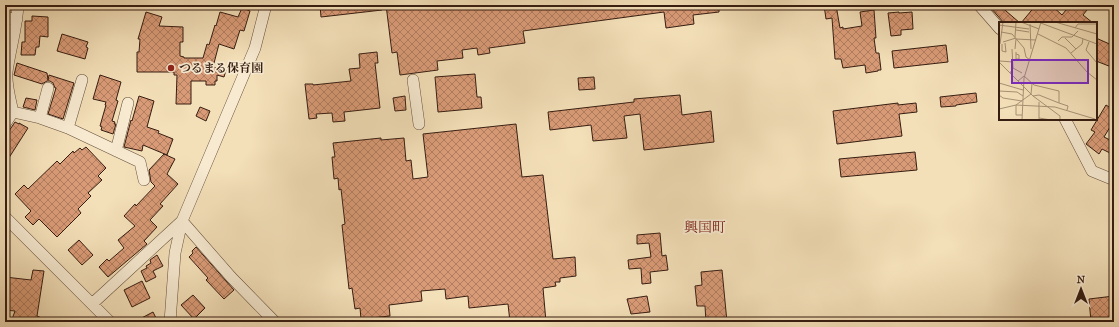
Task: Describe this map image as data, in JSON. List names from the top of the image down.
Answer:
{
  "districts": ["興国町"],
  "places": ["つるまる保育園"],
  "north": "top"
}
